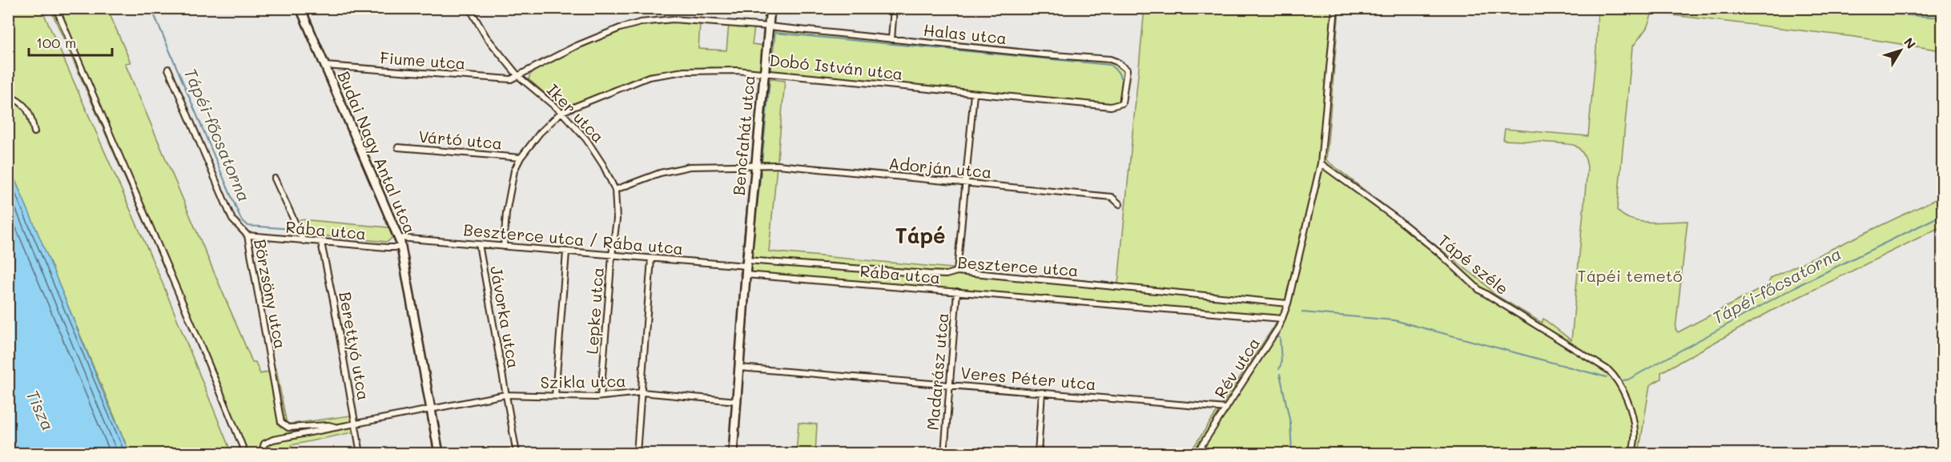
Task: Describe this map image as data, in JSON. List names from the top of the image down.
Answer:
{
  "streets": {
    "main road": ["Bencfahát utca", "Budai Nagy Antal utca"],
    "street": [
      "Halas utca",
      "Fiume utca",
      "Dobó István utca",
      "Iker utca",
      "Vártó utca",
      "Adorján utca",
      "Rába utca",
      "Beszterce utca / Rába utca",
      "Tápé széle",
      "Beszterce utca",
      "Börzsöny utca",
      "Lepke utca",
      "Jávorka utca",
      "Berettyó utca",
      "Rév utca",
      "Madarász utca",
      "Veres Péter utca",
      "Szikla utca"
    ]
  },
  "crossings": [
    ["Halas utca", "Fiume utca"],
    ["Halas utca", "Dobó István utca"],
    ["Halas utca", "Iker utca"],
    ["Halas utca", "Bencfahát utca"],
    ["Fiume utca", "Iker utca"],
    ["Fiume utca", "Budai Nagy Antal utca"],
    ["Dobó István utca", "Iker utca"],
    ["Dobó István utca", "Bencfahát utca"],
    ["Dobó István utca", "Vártó utca"],
    ["Dobó István utca", "Beszterce utca / Rába utca"],
    ["Iker utca", "Adorján utca"],
    ["Iker utca", "Beszterce utca / Rába utca"],
    ["Iker utca", "Lepke utca"],
    ["Bencfahát utca", "Adorján utca"],
    ["Bencfahát utca", "Rába utca"],
    ["Bencfahát utca", "Beszterce utca / Rába utca"],
    ["Bencfahát utca", "Beszterce utca"],
    ["Bencfahát utca", "Veres Péter utca"],
    ["Bencfahát utca", "Szikla utca"],
    ["Budai Nagy Antal utca", "Rába utca"],
    ["Budai Nagy Antal utca", "Beszterce utca / Rába utca"],
    ["Budai Nagy Antal utca", "Szikla utca"],
    ["Rába utca", "Börzsöny utca"],
    ["Rába utca", "Berettyó utca"],
    ["Rába utca", "Rév utca"],
    ["Rába utca", "Madarász utca"],
    ["Beszterce utca / Rába utca", "Beszterce utca"],
    ["Beszterce utca / Rába utca", "Lepke utca"],
    ["Beszterce utca / Rába utca", "Jávorka utca"],
    ["Tápé széle", "Rév utca"],
    ["Beszterce utca", "Rév utca"],
    ["Börzsöny utca", "Szikla utca"],
    ["Lepke utca", "Szikla utca"],
    ["Jávorka utca", "Szikla utca"],
    ["Berettyó utca", "Szikla utca"],
    ["Rév utca", "Veres Péter utca"],
    ["Madarász utca", "Veres Péter utca"]
  ],
  "districts": ["Tápé"],
  "water": ["Tápéi-főcsatorna", "Tisza"],
  "parks": ["Tápéi temető"],
  "scale_bar": "100 m",
  "north": "top right"
}
